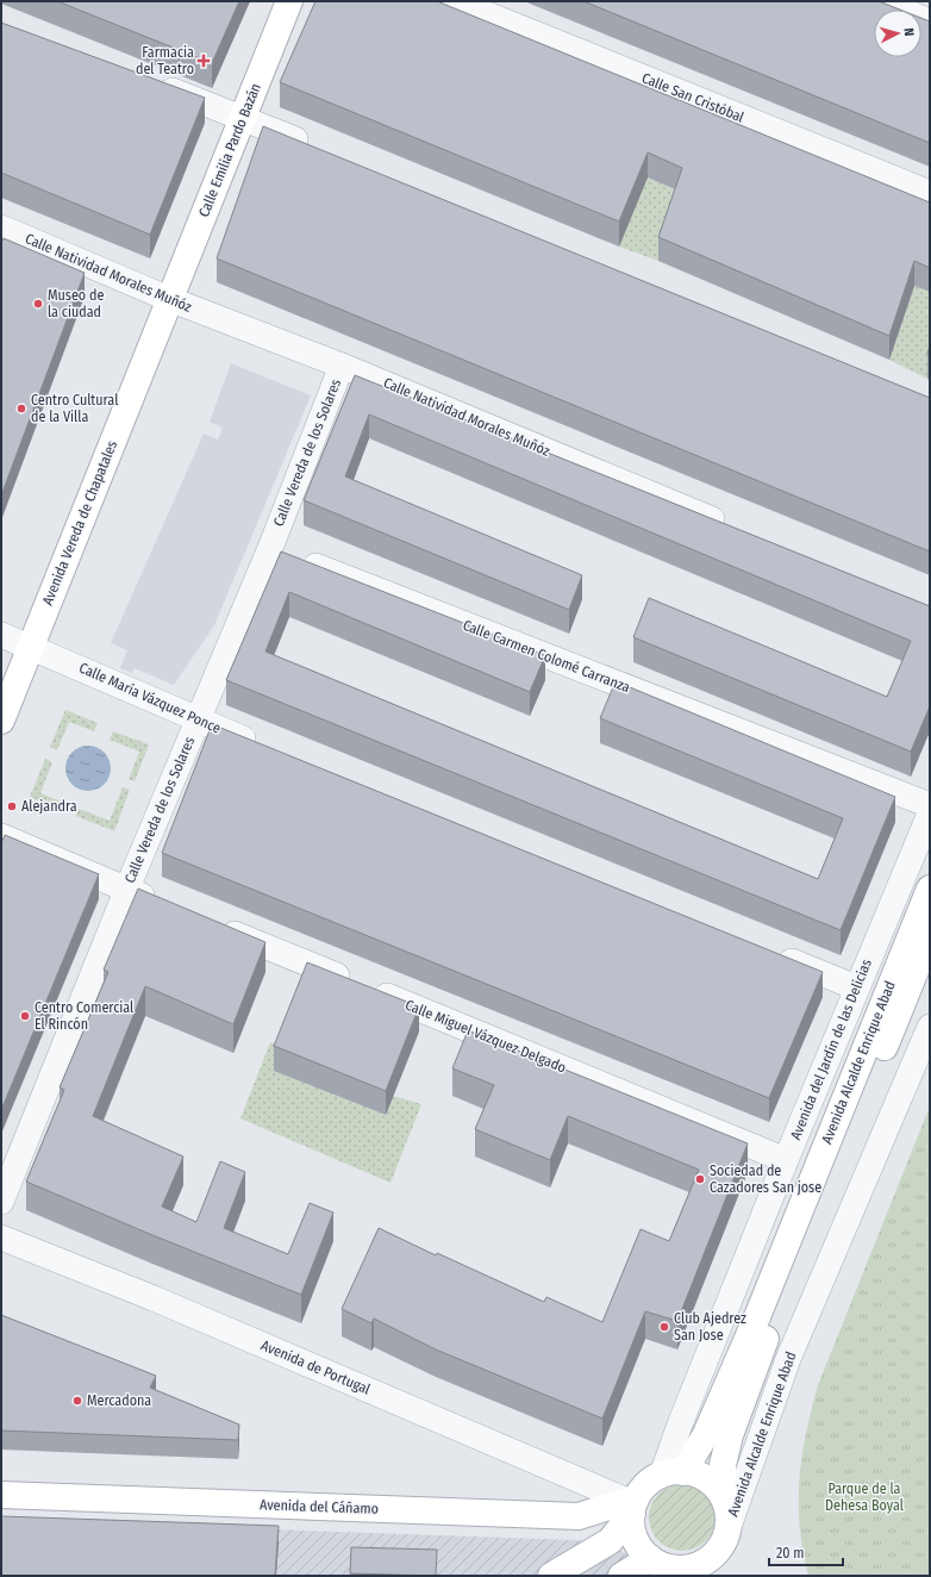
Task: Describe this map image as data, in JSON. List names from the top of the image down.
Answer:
{
  "streets": {
    "main road": [
      "Calle Emilia Pardo Bazán",
      "Avenida Vereda de Chapatales",
      "Avenida Alcalde Enrique Abad",
      "Avenida del Cáñamo"
    ],
    "street": [
      "Calle San Cristóbal",
      "Calle Natividad Morales Muñóz",
      "Calle Vereda de los Solares",
      "Calle Carmen Colomé Carranza",
      "Calle María Vázquez Ponce",
      "Calle Miguel Vázquez Delgado",
      "Avenida del Jardín de las Delicias",
      "Avenida de Portugal"
    ]
  },
  "crossings": [
    ["Calle Emilia Pardo Bazán", "Calle Natividad Morales Muñóz"],
    ["Calle Emilia Pardo Bazán", "Avenida Vereda de Chapatales"],
    ["Calle Natividad Morales Muñóz", "Calle Vereda de los Solares"],
    ["Calle Natividad Morales Muñóz", "Avenida Vereda de Chapatales"],
    ["Calle Vereda de los Solares", "Calle Carmen Colomé Carranza"],
    ["Calle Vereda de los Solares", "Calle María Vázquez Ponce"],
    ["Avenida Vereda de Chapatales", "Calle María Vázquez Ponce"],
    ["Calle Miguel Vázquez Delgado", "Avenida del Jardín de las Delicias"],
    ["Avenida del Jardín de las Delicias", "Avenida Alcalde Enrique Abad"],
    ["Avenida del Jardín de las Delicias", "Avenida de Portugal"],
    ["Avenida del Jardín de las Delicias", "Avenida del Cáñamo"],
    ["Avenida Alcalde Enrique Abad", "Avenida de Portugal"],
    ["Avenida Alcalde Enrique Abad", "Avenida del Cáñamo"],
    ["Avenida de Portugal", "Avenida del Cáñamo"]
  ],
  "parks": ["Parque de la Dehesa Boyal"],
  "places": {
    "health": ["Farmacia del Teatro"],
    "other": [
      "Museo de la ciudad",
      "Centro Cultural de la Villa",
      "Alejandra",
      "Centro Comercial El Rincón",
      "Sociedad de Cazadores San jose",
      "Club Ajedrez San Jose",
      "Mercadona"
    ]
  },
  "scale_bar": "20 m",
  "north": "right"
}
